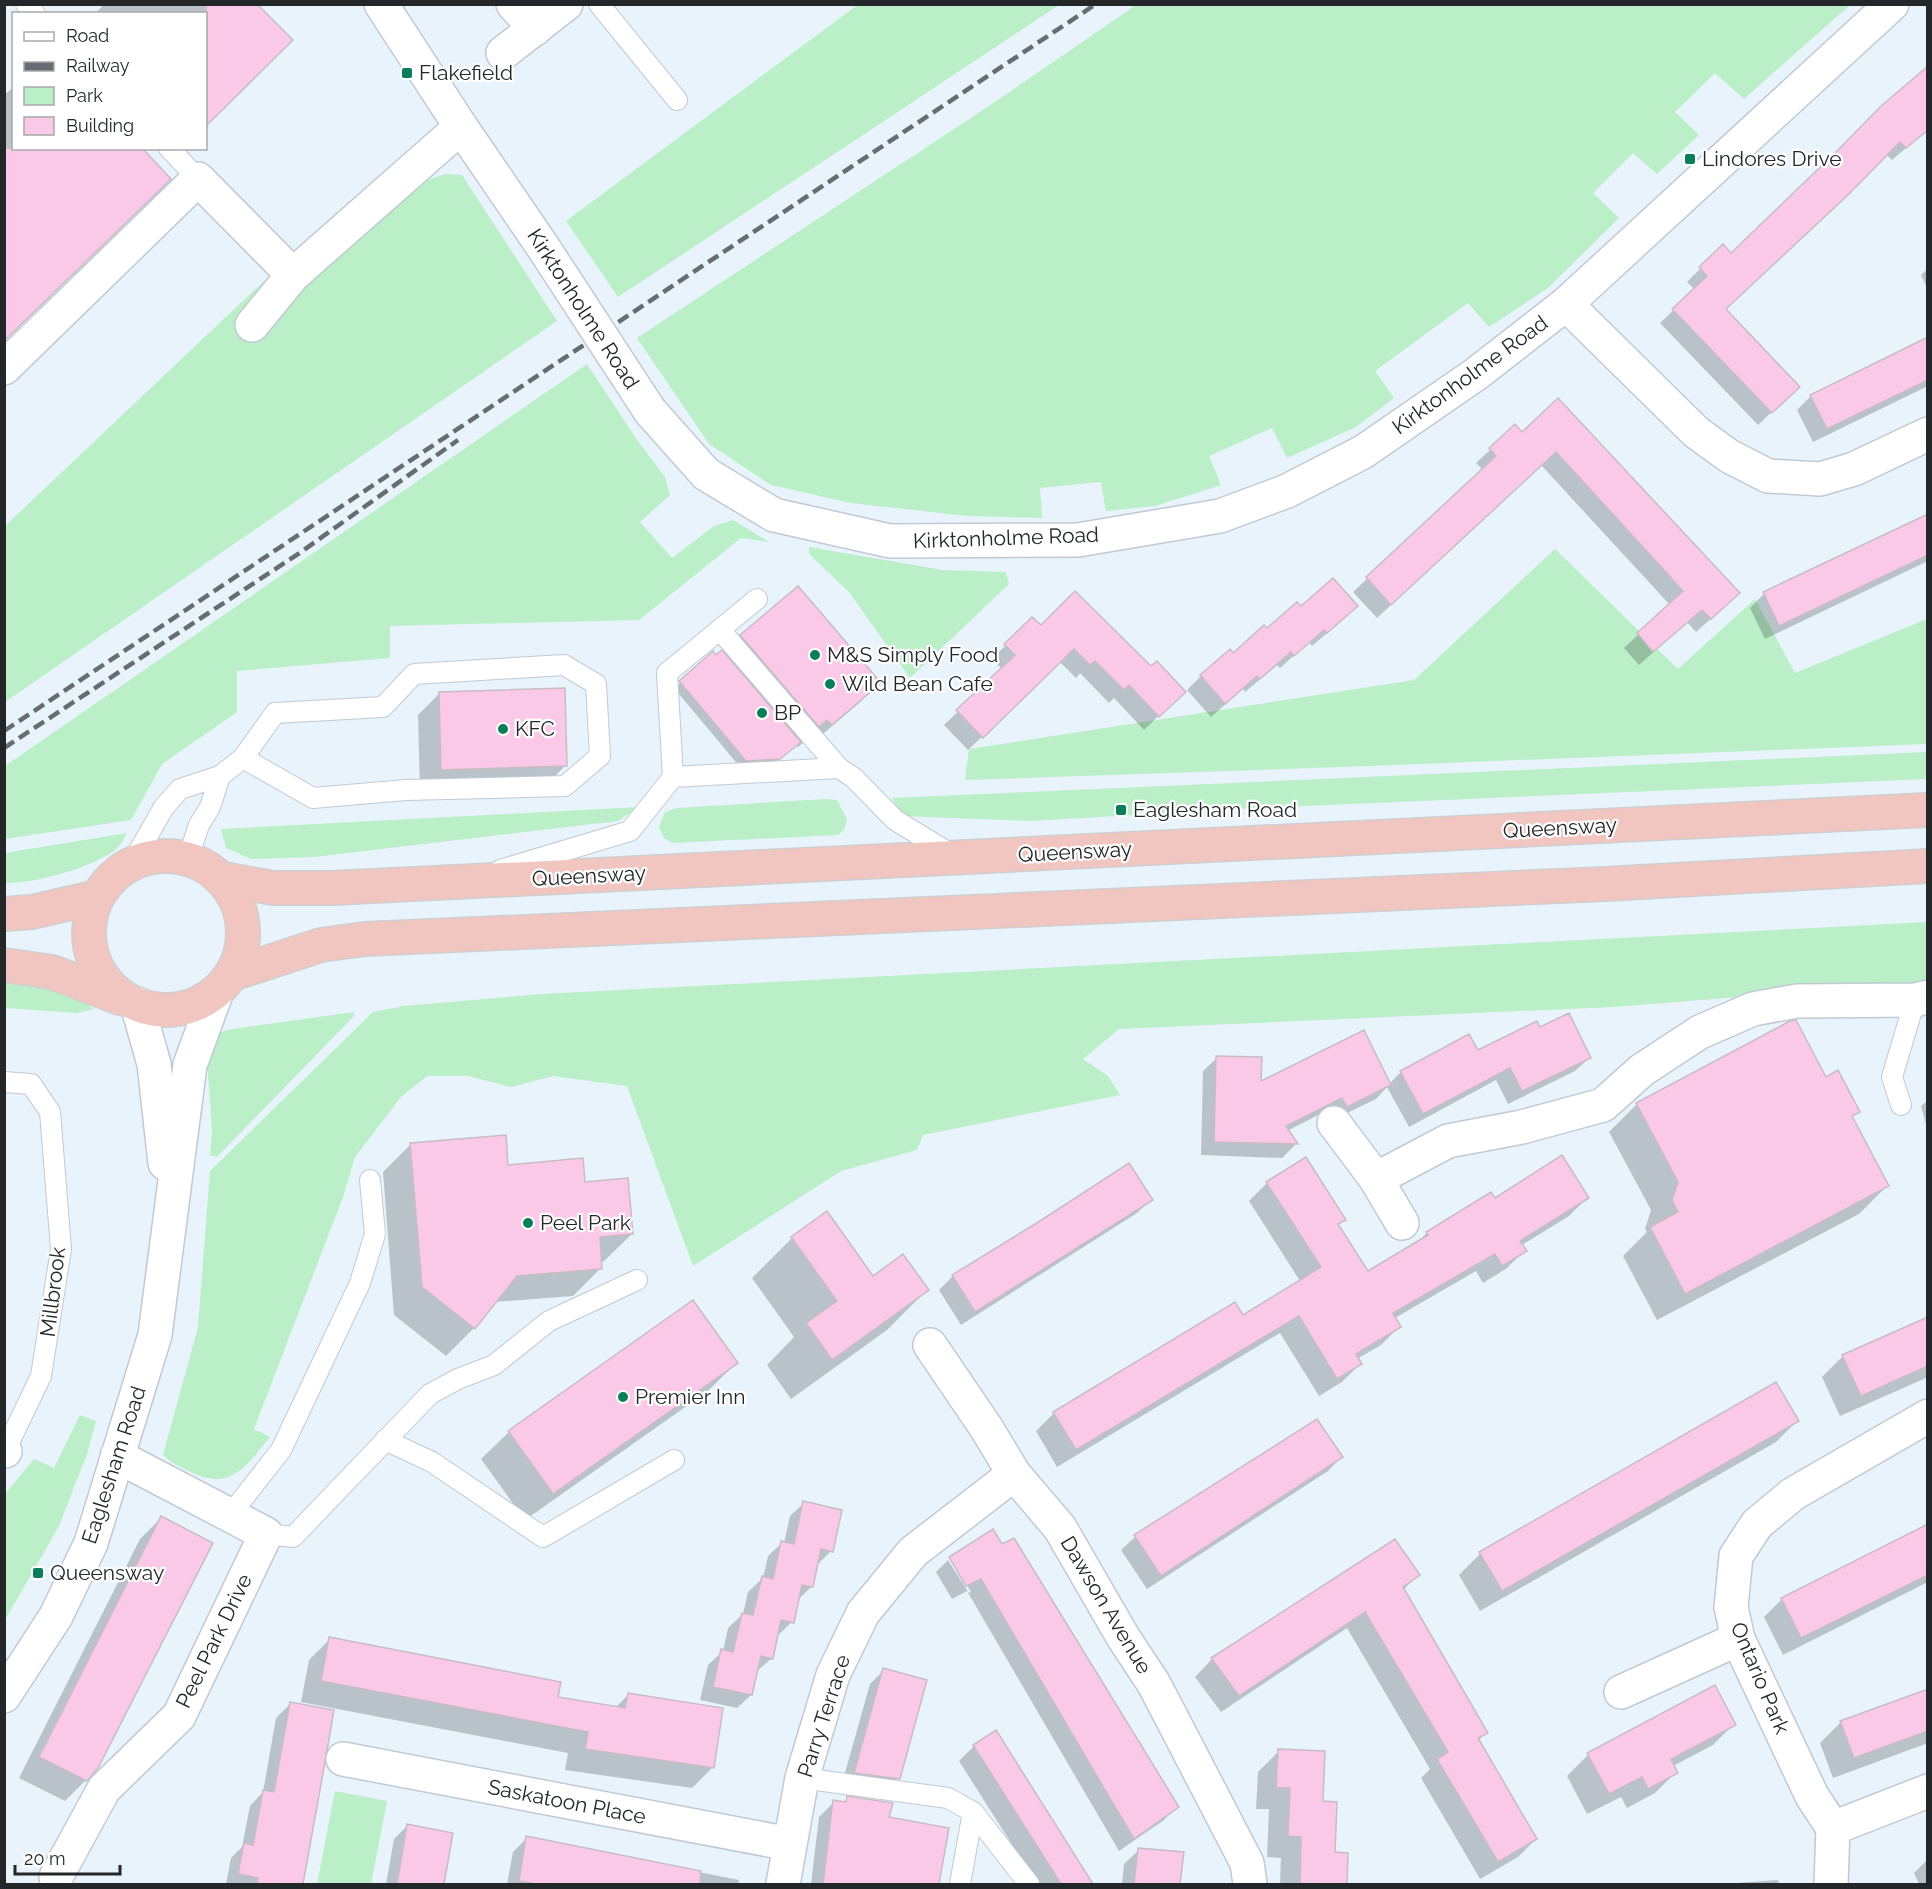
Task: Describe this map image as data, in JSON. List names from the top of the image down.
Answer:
{
  "streets": {
    "highway": ["Queensway"],
    "street": [
      "Kirktonholme Road",
      "Eaglesham Road",
      "Dawson Avenue",
      "Peel Park Drive",
      "Ontario Park",
      "Parry Terrace",
      "Saskatoon Place"
    ],
    "lane": ["Millbrook"]
  },
  "crossings": [
    ["Queensway", "Eaglesham Road"],
    ["Dawson Avenue", "Parry Terrace"],
    ["Parry Terrace", "Saskatoon Place"]
  ],
  "places": {
    "transit": [
      "Flakefield",
      "Lindores Drive",
      "Eaglesham Road",
      "Queensway"
    ],
    "other": [
      "M&S Simply Food",
      "Wild Bean Cafe",
      "BP",
      "KFC",
      "Peel Park",
      "Premier Inn"
    ]
  },
  "legend": [
    "Road",
    "Railway",
    "Park",
    "Building"
  ],
  "scale_bar": "20 m"
}
